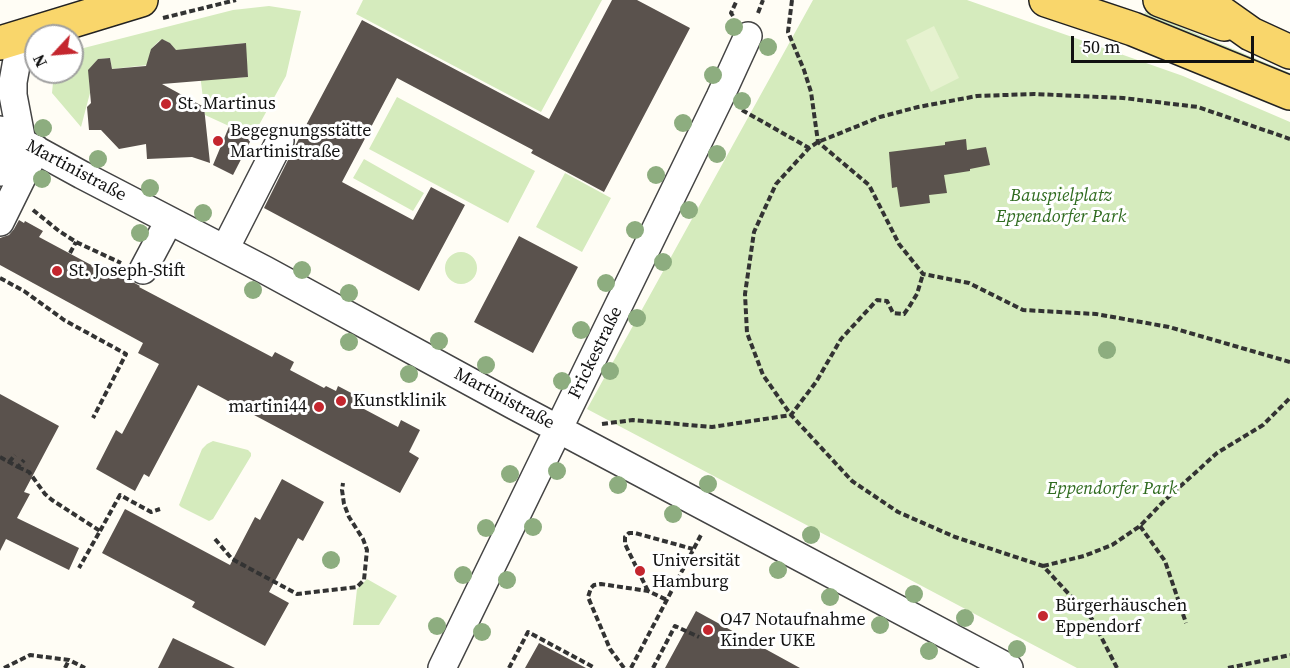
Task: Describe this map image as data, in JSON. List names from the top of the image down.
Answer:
{
  "streets": {
    "street": ["Martinistraße", "Frickestraße"]
  },
  "crossings": [
    ["Martinistraße", "Frickestraße"]
  ],
  "parks": ["Bauspielplatz Eppendorfer Park", "Eppendorfer Park"],
  "places": [
    "St. Martinus",
    "Begegnungsstätte Martinistraße",
    "St. Joseph-Stift",
    "Kunstklinik",
    "martini44",
    "Universität Hamburg",
    "Bürgerhäuschen Eppendorf",
    "O47 Notaufnahme Kinder UKE"
  ],
  "scale_bar": "50 m",
  "north": "bottom left"
}
